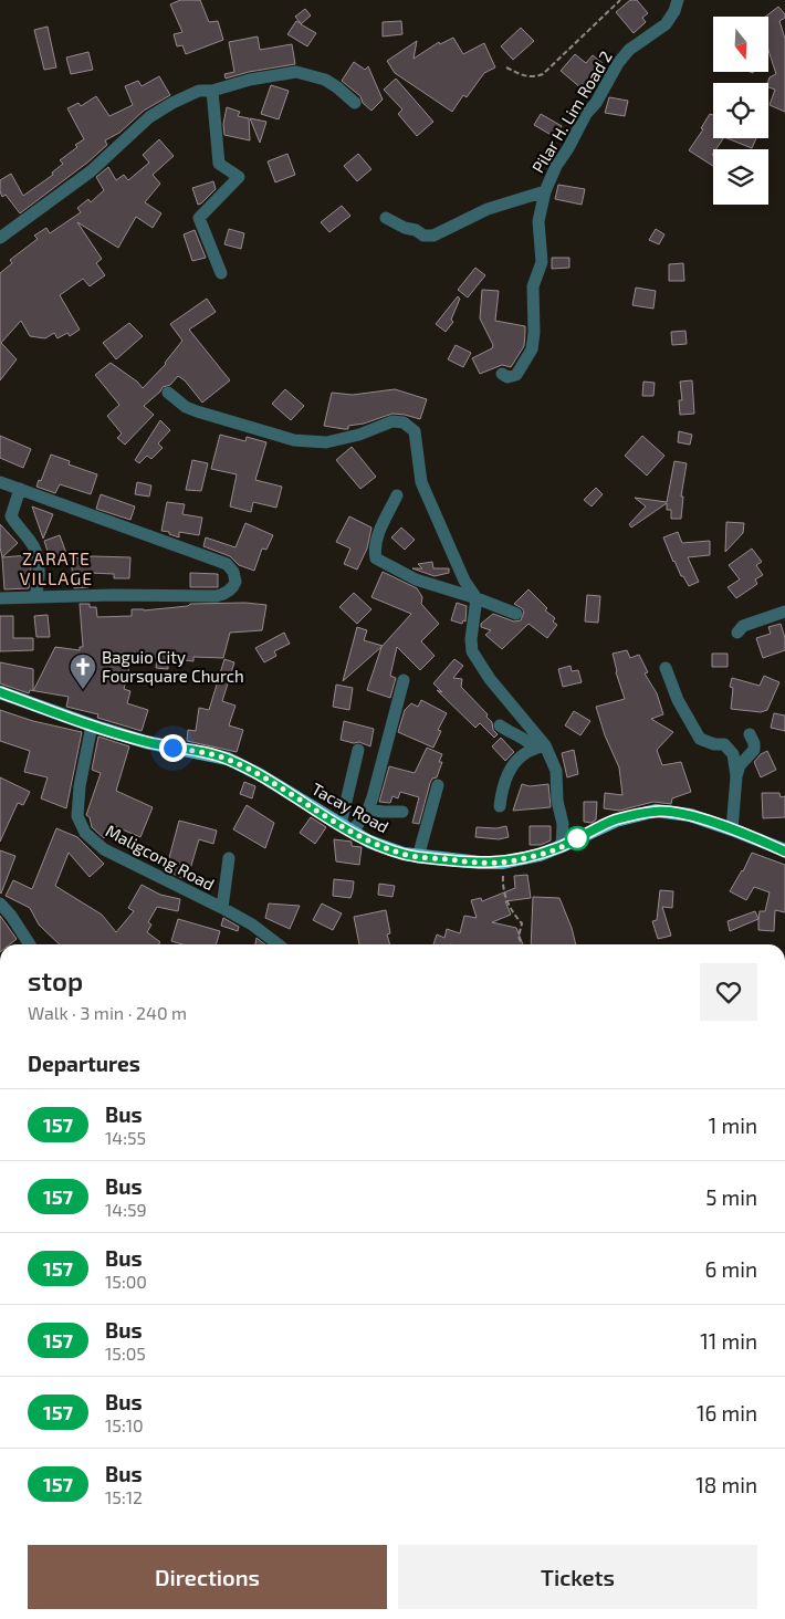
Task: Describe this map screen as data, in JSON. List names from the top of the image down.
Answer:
{
  "streets": {
    "main road": ["Tacay Road"],
    "street": ["Pilar H. Lim Road 2", "Maligcong Road"]
  },
  "crossings": [
    ["Tacay Road", "Maligcong Road"]
  ],
  "districts": ["ZARATE VILLAGE"],
  "places": {
    "church": ["Baguio City Foursquare Church"]
  },
  "lines": ["bus line 157"],
  "north": "bottom",
  "page": {
    "heading": [
      ["stop", "Walk · 3 min · 240 m"],
      "Departures"
    ],
    "list": [
      {
        "mark": "157",
        "name": "Bus",
        "note": "14:55",
        "value": "1 min"
      },
      {
        "mark": "157",
        "name": "Bus",
        "note": "14:59",
        "value": "5 min"
      },
      {
        "mark": "157",
        "name": "Bus",
        "note": "15:00",
        "value": "6 min"
      },
      {
        "mark": "157",
        "name": "Bus",
        "note": "15:05",
        "value": "11 min"
      },
      {
        "mark": "157",
        "name": "Bus",
        "note": "15:10",
        "value": "16 min"
      },
      {
        "mark": "157",
        "name": "Bus",
        "note": "15:12",
        "value": "18 min"
      }
    ],
    "buttons": ["Directions", "Tickets"]
  }
}
